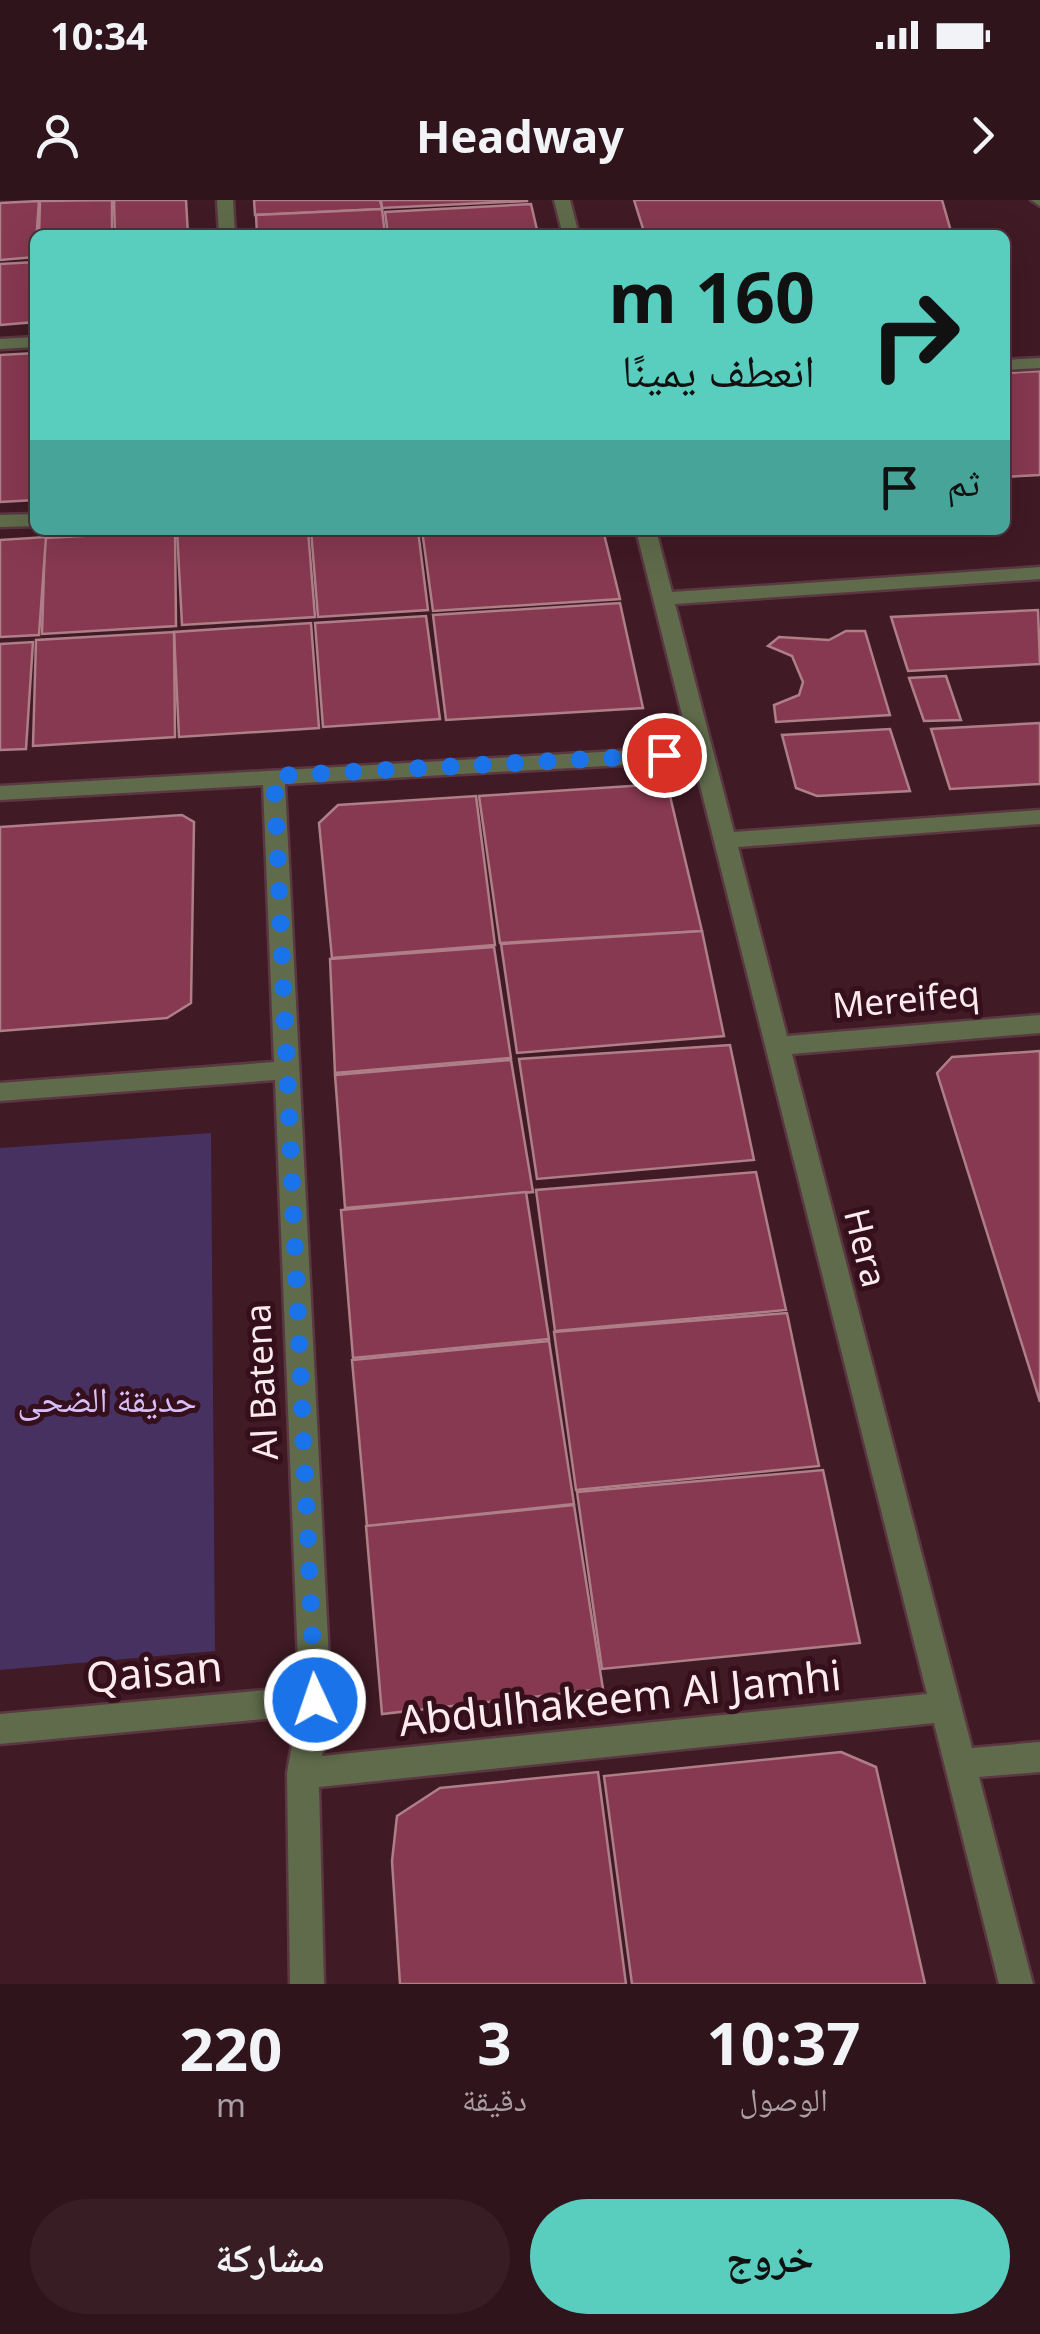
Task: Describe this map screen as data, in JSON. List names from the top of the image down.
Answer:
{
  "streets": {
    "street": [
      "Mereifeq",
      "Hera",
      "Al Batena",
      "Qaisan",
      "Abdulhakeem Al Jamhi"
    ]
  },
  "crossings": [
    ["Mereifeq", "Hera"],
    ["Hera", "Abdulhakeem Al Jamhi"],
    ["Al Batena", "Qaisan"],
    ["Al Batena", "Abdulhakeem Al Jamhi"]
  ],
  "parks": ["حديقة الضحى"],
  "page": {
    "status": "10:34",
    "header": "Headway",
    "turn": ["160 m", "انعطف يمينًا"],
    "then": "ثم",
    "eta": [
      "10:37",
      "الوصول",
      "3",
      "دقيقة",
      "220",
      "m"
    ],
    "buttons": ["خروج", "مشاركة"]
  }
}
